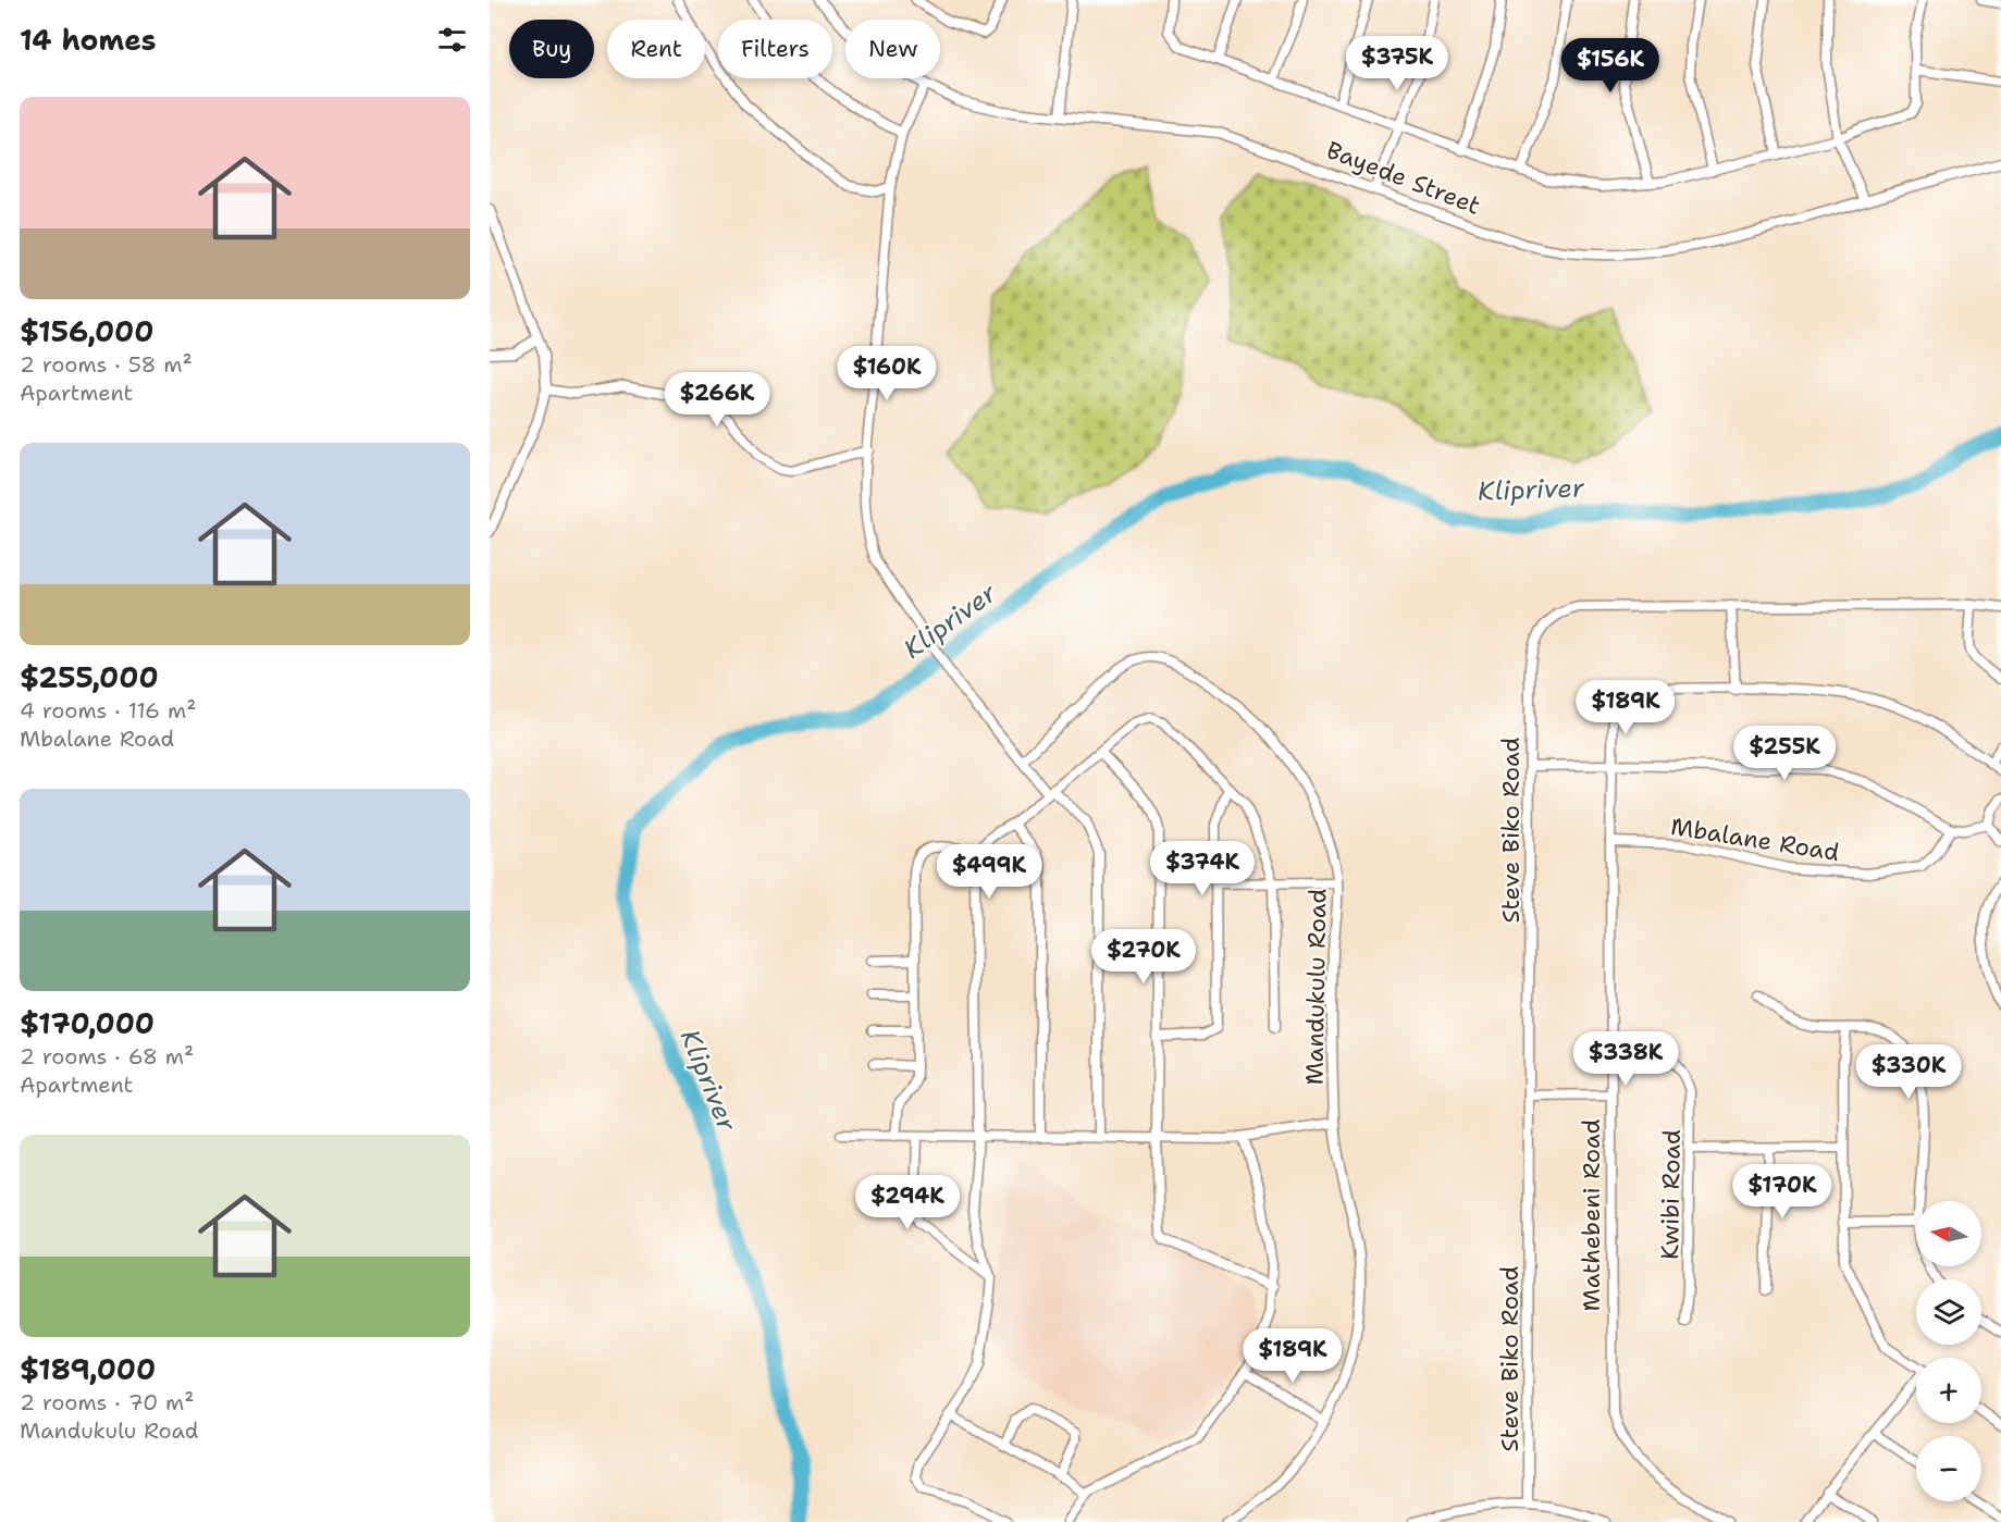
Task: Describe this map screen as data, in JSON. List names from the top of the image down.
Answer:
{
  "streets": {
    "street": [
      "Bayede Street",
      "Steve Biko Road",
      "Mbalane Road",
      "Mandukulu Road",
      "Kwibi Road",
      "Mathebeni Road"
    ]
  },
  "crossings": [
    ["Mbalane Road", "Mathebeni Road"],
    ["Kwibi Road", "Mathebeni Road"]
  ],
  "water": ["Klipriver"],
  "north": "left",
  "page": {
    "heading": "14 homes",
    "chip": [
      "Buy",
      "Rent",
      "Filters",
      "New"
    ],
    "price": [
      "$375K",
      "$156K",
      "$160K",
      "$266K",
      "$189K",
      "$255K",
      "$374K",
      "$499K",
      "$270K",
      "$338K",
      "$330K",
      "$170K",
      "$294K",
      "$189K"
    ],
    "list": [
      {
        "name": "$156,000",
        "note": "2 rooms · 58 m² · Apartment"
      },
      {
        "name": "$255,000",
        "note": "4 rooms · 116 m² · Mbalane Road"
      },
      {
        "name": "$170,000",
        "note": "2 rooms · 68 m² · Apartment"
      },
      {
        "name": "$189,000",
        "note": "2 rooms · 70 m² · Mandukulu Road"
      }
    ],
    "map_buttons": ["+", "−"]
  }
}
